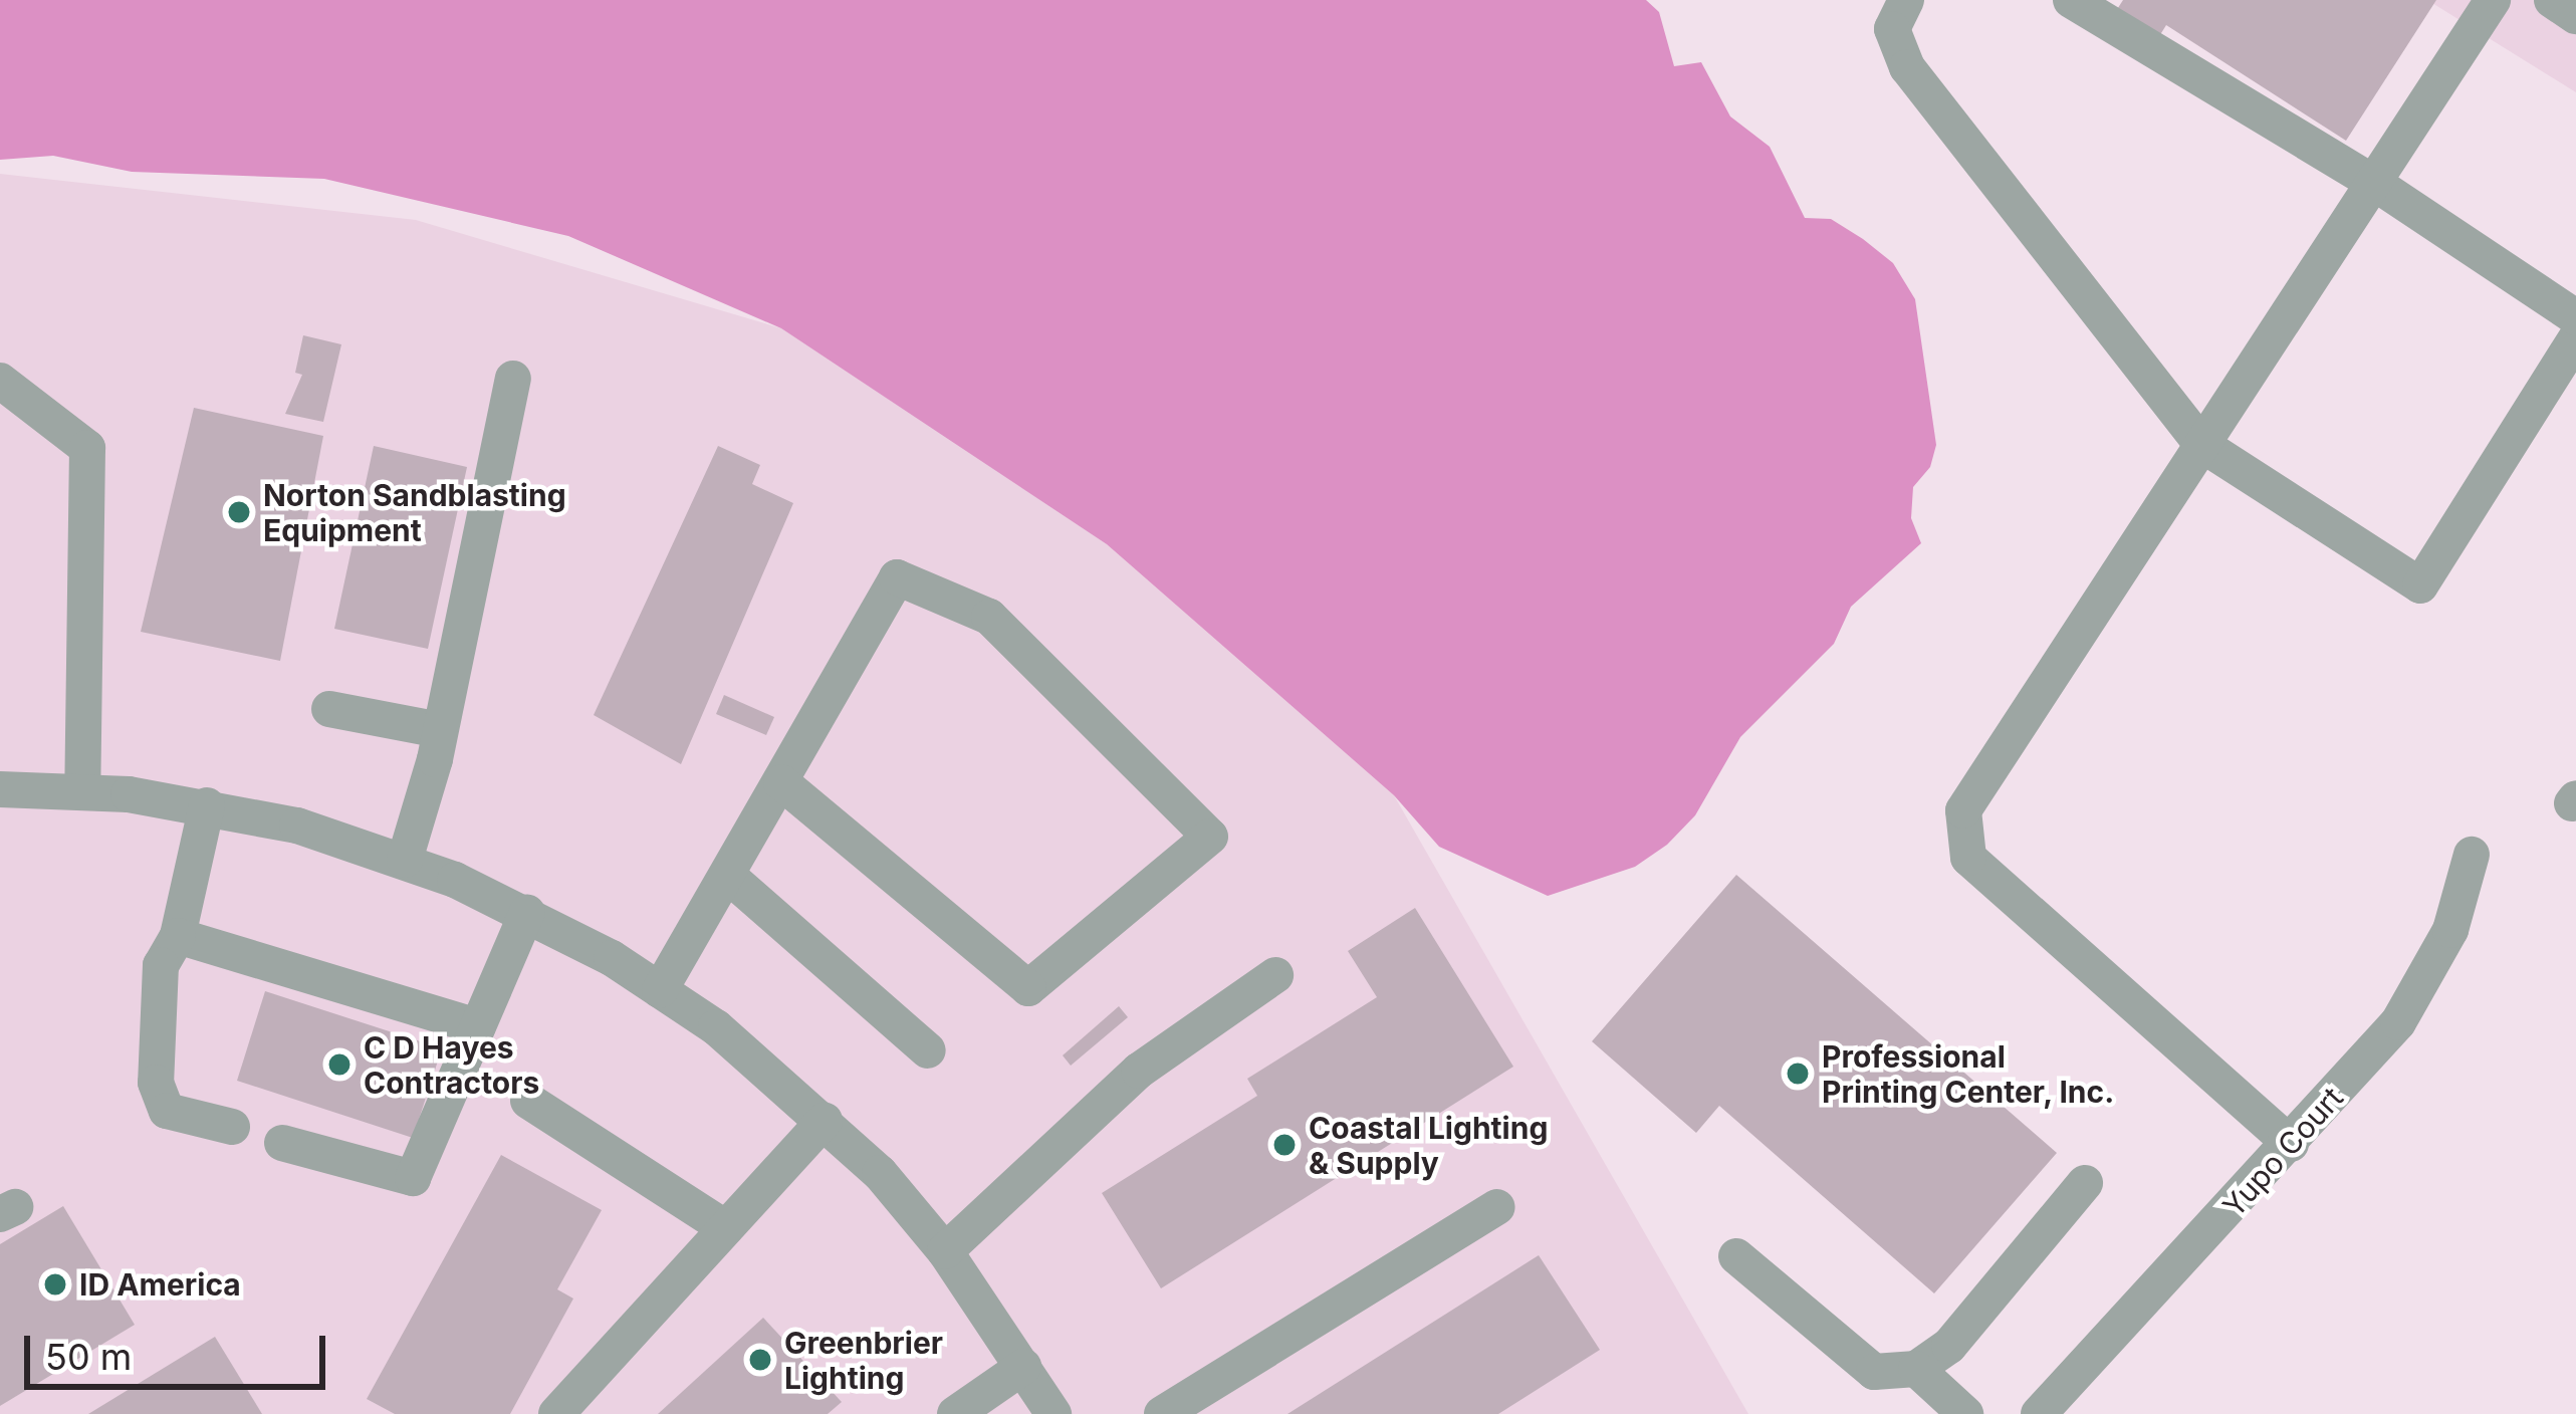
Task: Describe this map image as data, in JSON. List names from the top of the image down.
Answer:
{
  "streets": {
    "street": ["Yupo Court"]
  },
  "places": [
    "Norton Sandblasting Equipment",
    "C D Hayes Contractors",
    "Professional Printing Center, Inc.",
    "Coastal Lighting & Supply",
    "ID America",
    "Greenbrier Lighting"
  ],
  "scale_bar": "50 m"
}
